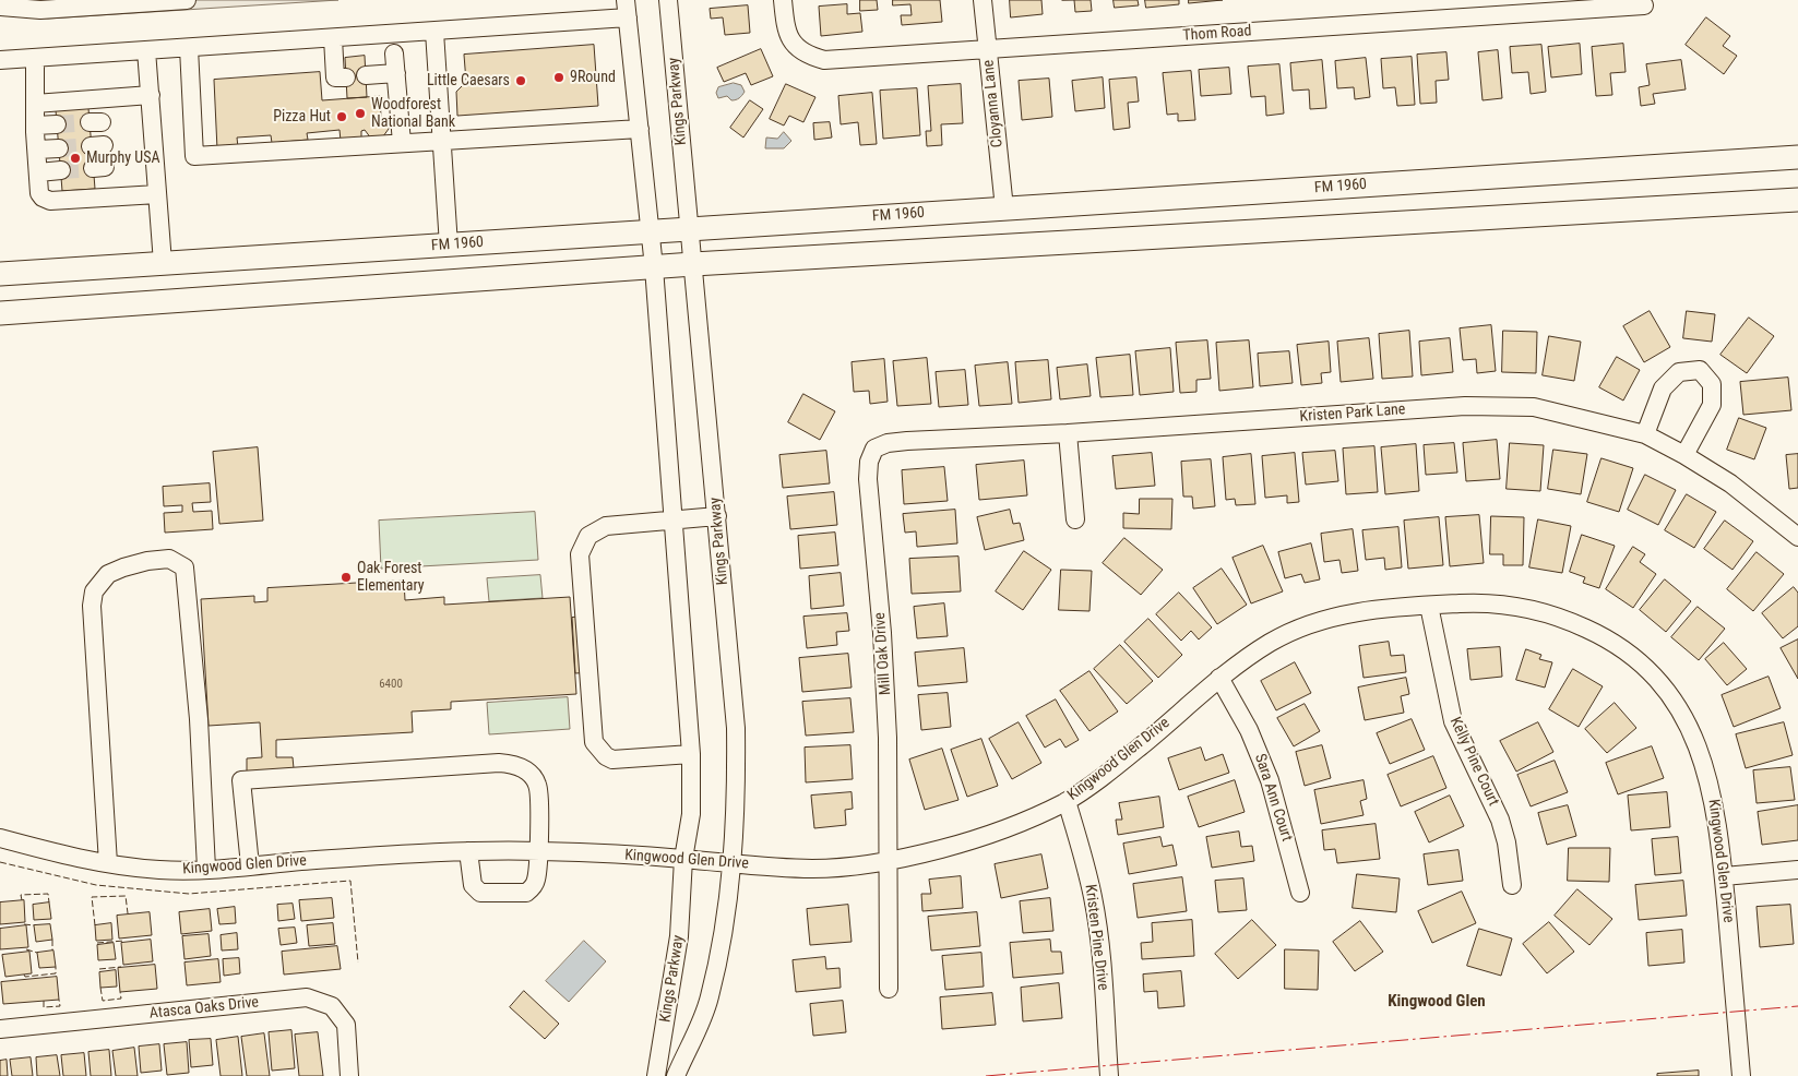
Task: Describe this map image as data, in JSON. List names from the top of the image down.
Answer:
{
  "streets": {
    "main road": ["FM 1960"],
    "street": [
      "Thom Road",
      "Kings Parkway",
      "Cloyanna Lane",
      "Kristen Park Lane",
      "Mill Oak Drive",
      "Kingwood Glen Drive",
      "Kelly Pine Court",
      "Sara Ann Court",
      "Kristen Pine Drive",
      "Atasca Oaks Drive"
    ]
  },
  "crossings": [
    ["Thom Road", "Cloyanna Lane"],
    ["Kings Parkway", "FM 1960"],
    ["Kings Parkway", "Kingwood Glen Drive"],
    ["Cloyanna Lane", "FM 1960"],
    ["Kristen Park Lane", "Mill Oak Drive"],
    ["Mill Oak Drive", "Kingwood Glen Drive"],
    ["Kingwood Glen Drive", "Kelly Pine Court"],
    ["Kingwood Glen Drive", "Sara Ann Court"],
    ["Kingwood Glen Drive", "Kristen Pine Drive"]
  ],
  "districts": ["Kingwood Glen"],
  "places": [
    "9Round",
    "Little Caesars",
    "Woodforest National Bank",
    "Pizza Hut",
    "Murphy USA",
    "Oak Forest Elementary"
  ],
  "house_numbers": ["6400"]
}
